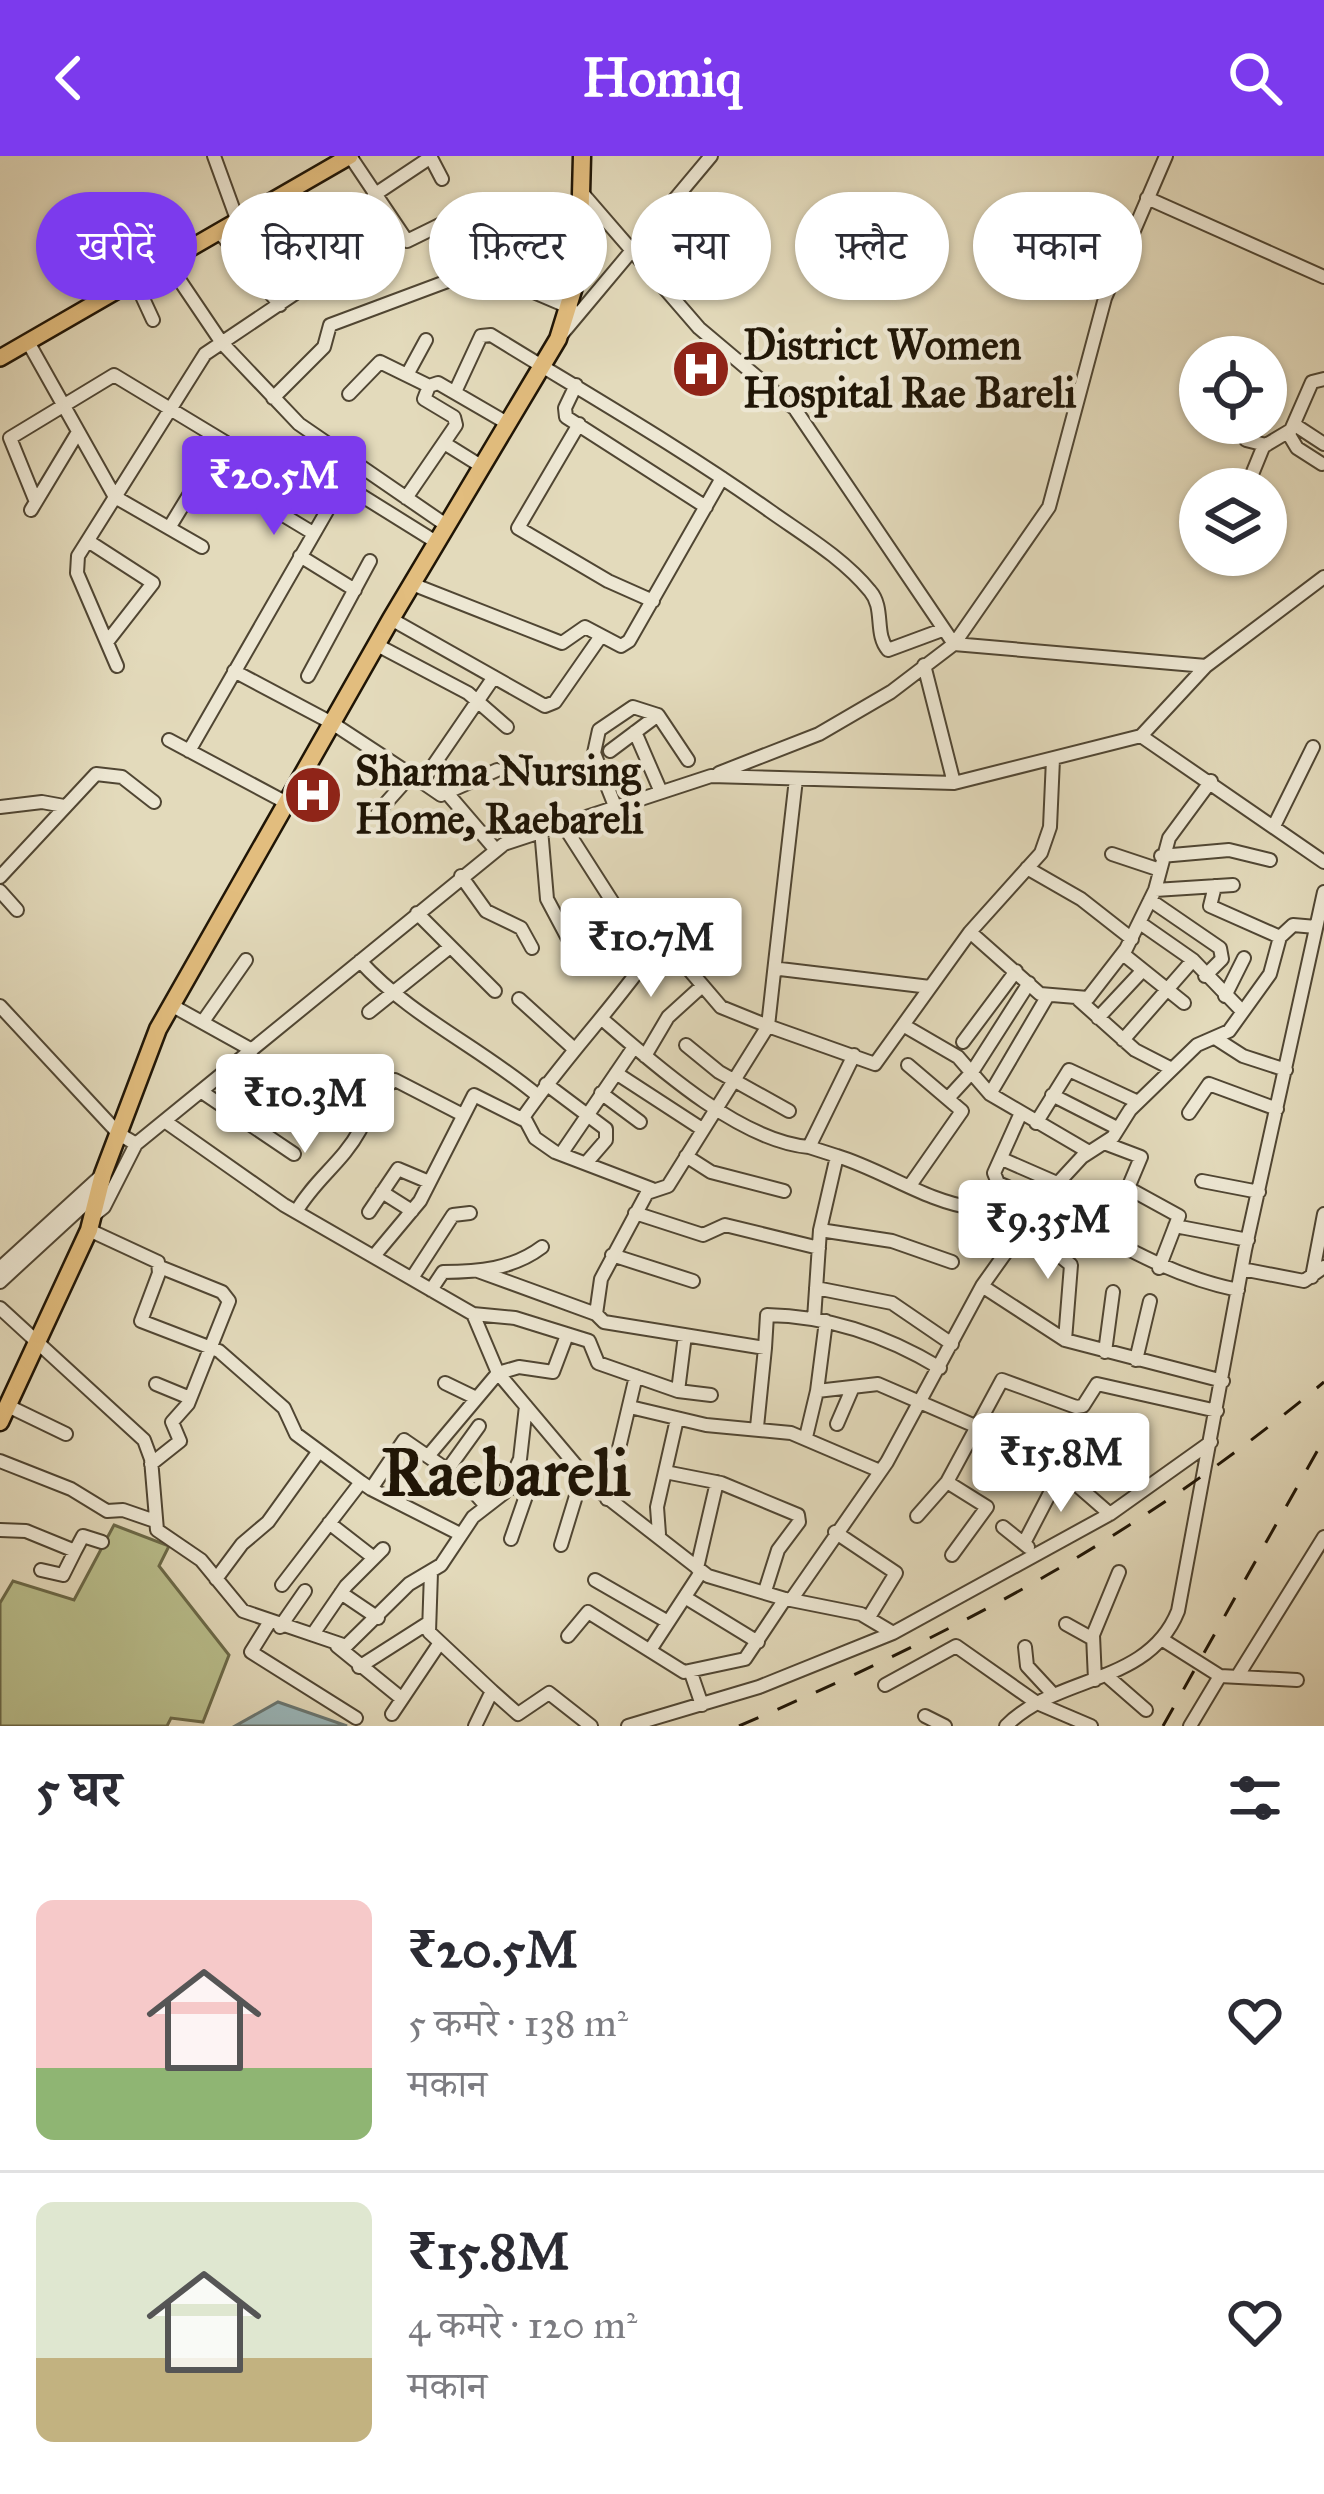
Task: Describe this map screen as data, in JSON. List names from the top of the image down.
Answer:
{
  "districts": ["Raebareli"],
  "places": {
    "hospital": ["District Women Hospital Rae Bareli", "Sharma Nursing Home, Raebareli"]
  },
  "page": {
    "header": "Homiq",
    "chip": [
      "खरीदें",
      "किराया",
      "फ़िल्टर",
      "नया",
      "फ़्लैट",
      "मकान"
    ],
    "price": [
      "₹20.5M",
      "₹10.7M",
      "₹10.3M",
      "₹9.35M",
      "₹15.8M"
    ],
    "heading": "5 घर",
    "list": [
      {
        "name": "₹20.5M",
        "note": "5 कमरे · 138 m² · मकान"
      },
      {
        "name": "₹15.8M",
        "note": "4 कमरे · 120 m² · मकान"
      }
    ]
  }
}
